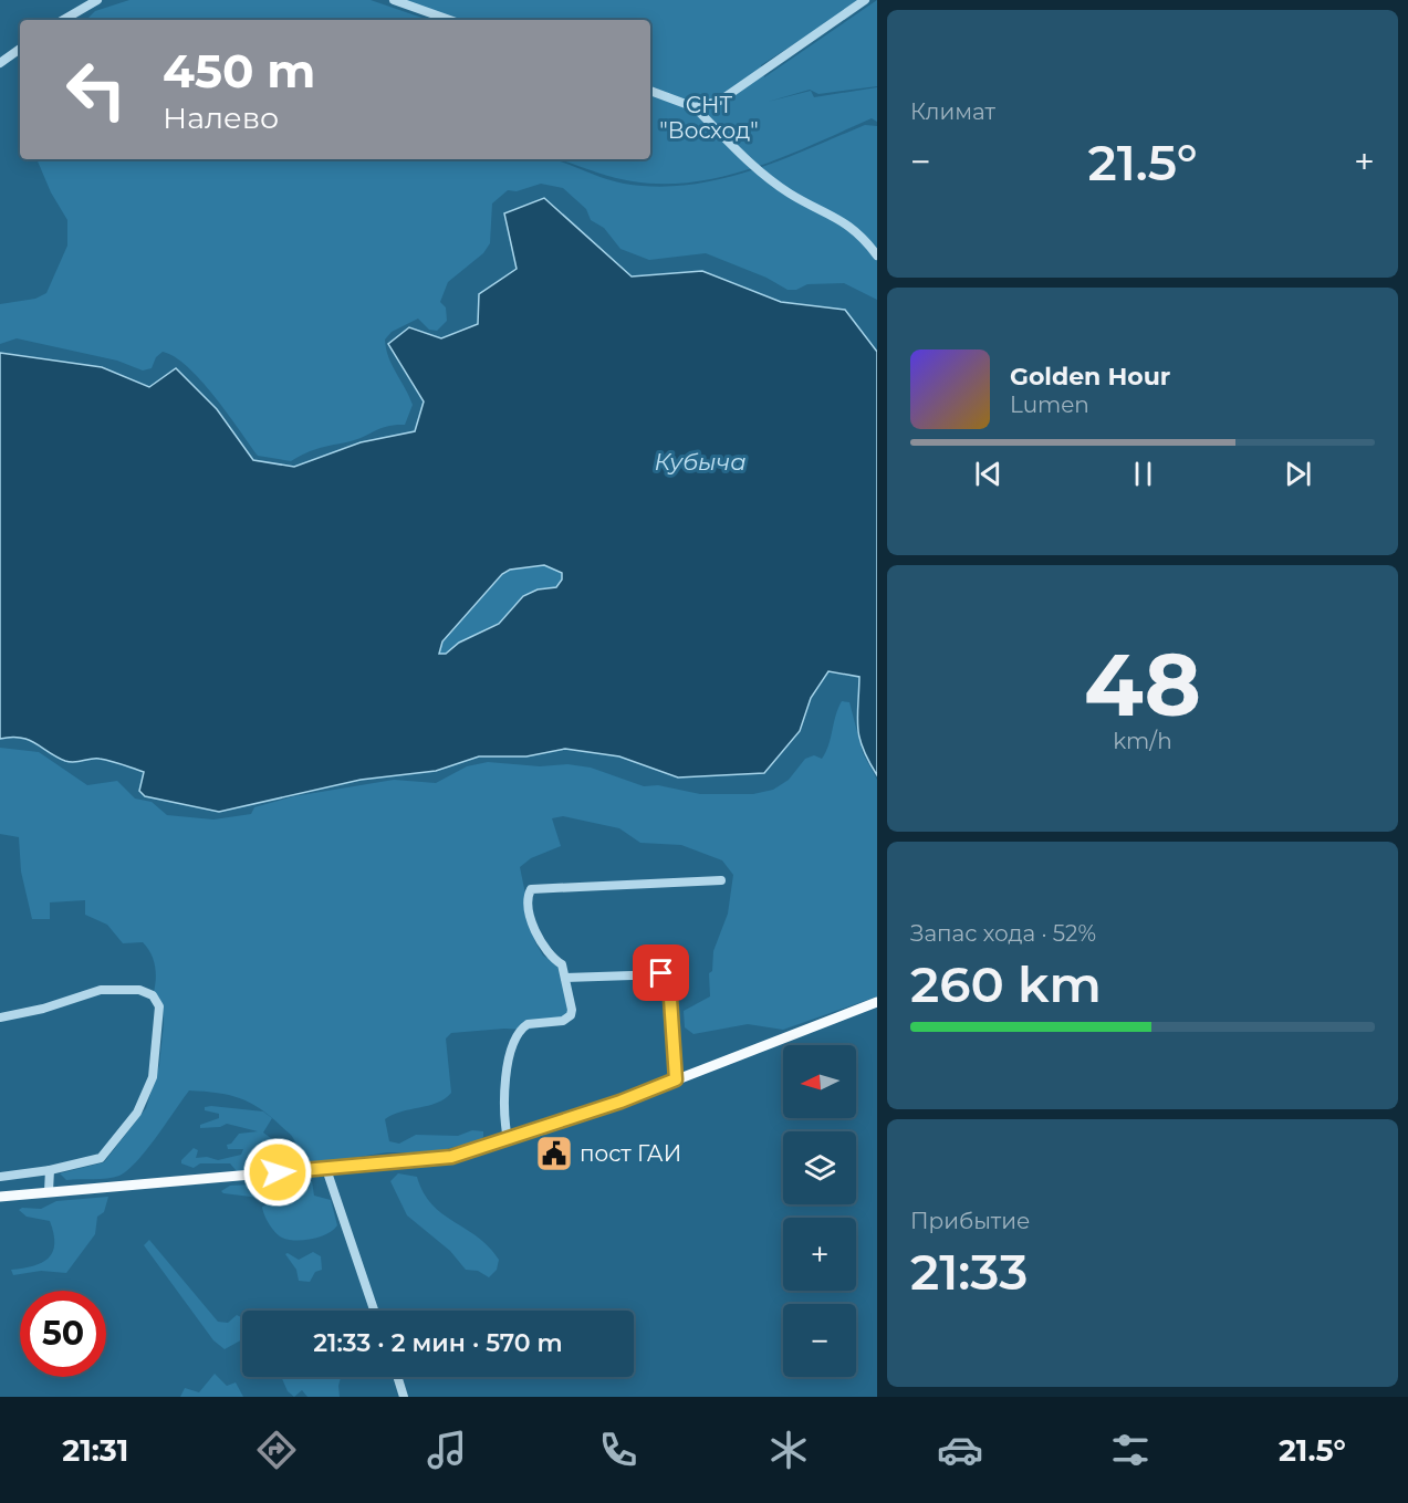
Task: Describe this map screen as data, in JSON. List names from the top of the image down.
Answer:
{
  "water": ["Кубыча"],
  "parks": ["СНТ \"Восход\""],
  "places": {
    "public building": ["пост ГАИ"]
  },
  "north": "left",
  "page": {
    "tile": [
      "Климат",
      ["48", "km/h"],
      ["Запас хода · 52%", "260 km"],
      ["Прибытие", "21:33"]
    ],
    "turn": ["450 m", "Налево"],
    "heat": ["−", "21.5°", "+"],
    "song": ["Golden Hour", "Lumen"],
    "map_buttons": ["+", "−"],
    "limit": "50",
    "trip": "21:33 · 2 мин · 570 m",
    "tabs": ["21:31", "21.5°"]
  }
}
